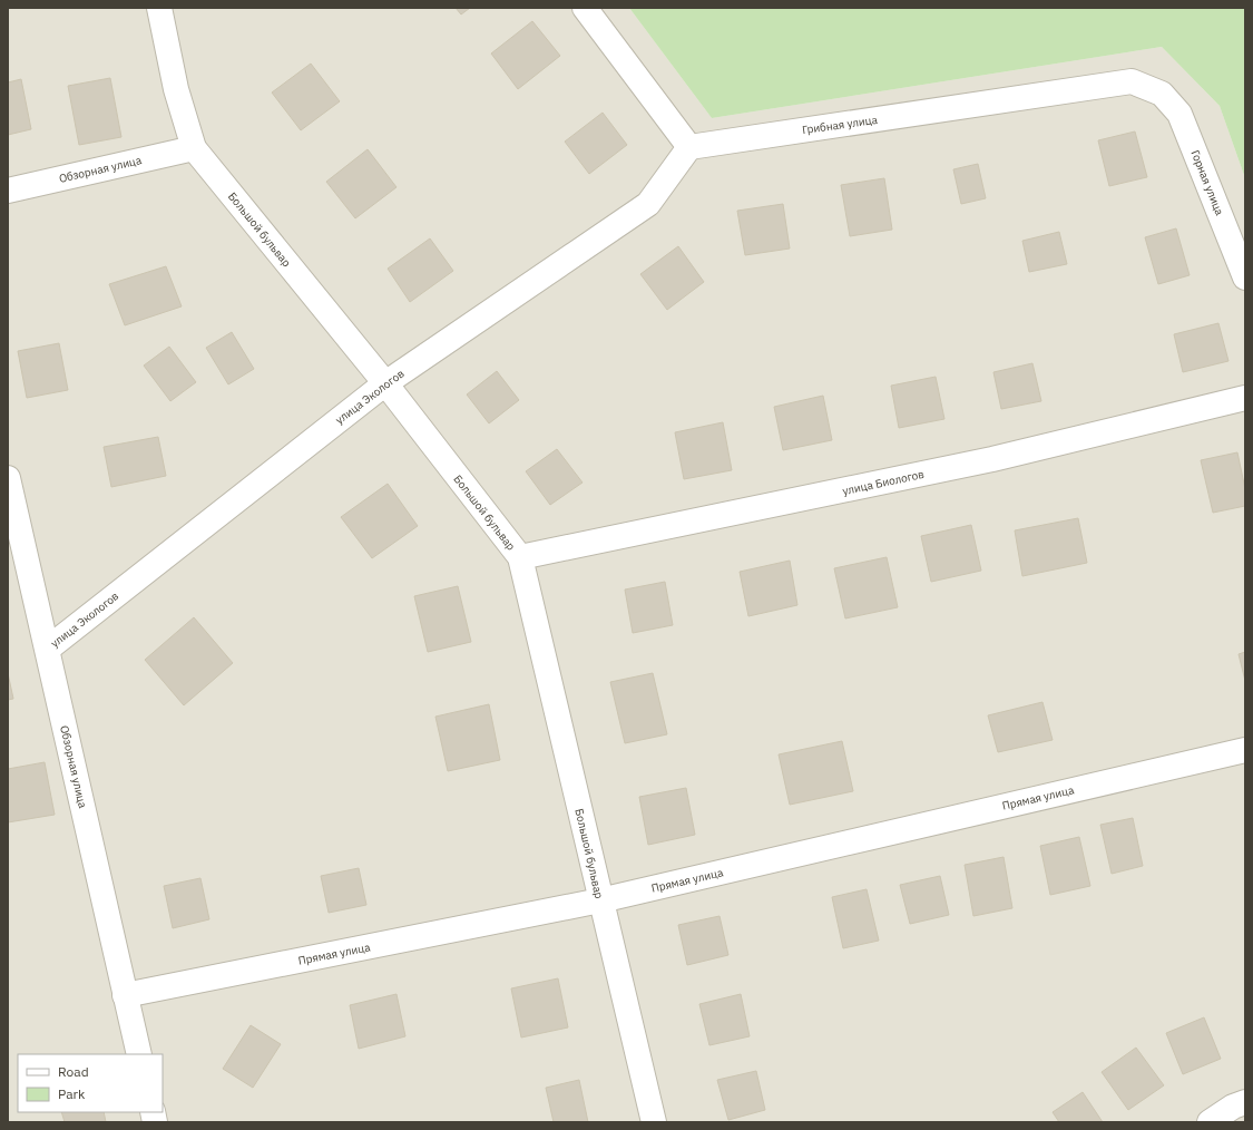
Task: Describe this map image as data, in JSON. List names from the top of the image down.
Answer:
{
  "streets": {
    "street": [
      "Грибная улица",
      "Обзорная улица",
      "Горная улица",
      "Большой бульвар",
      "улица Экологов",
      "улица Биологов",
      "Прямая улица"
    ]
  },
  "crossings": [
    ["Грибная улица", "Горная улица"],
    ["Грибная улица", "улица Экологов"],
    ["Обзорная улица", "Большой бульвар"],
    ["Обзорная улица", "улица Экологов"],
    ["Обзорная улица", "Прямая улица"],
    ["Большой бульвар", "улица Экологов"],
    ["Большой бульвар", "улица Биологов"],
    ["Большой бульвар", "Прямая улица"]
  ],
  "legend": ["Road", "Park"]
}
